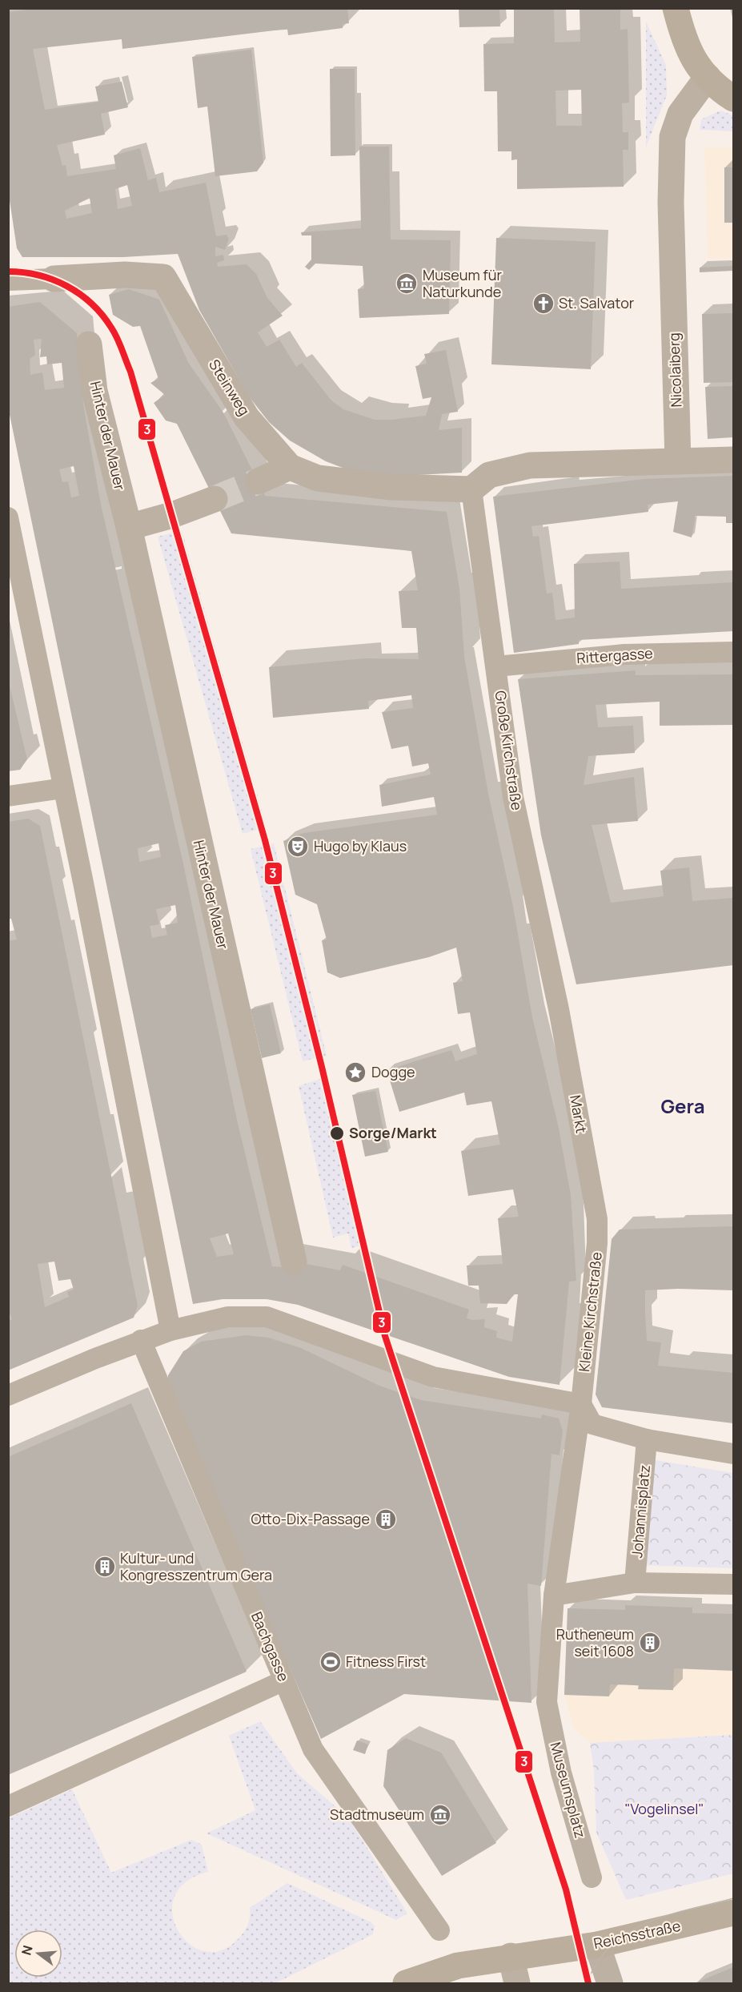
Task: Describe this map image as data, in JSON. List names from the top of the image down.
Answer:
{
  "streets": {
    "main road": ["Reichsstraße"],
    "street": [
      "Nicolaiberg",
      "Steinweg",
      "Hinter der Mauer",
      "Rittergasse",
      "Große Kirchstraße",
      "Markt",
      "Kleine Kirchstraße",
      "Johannisplatz",
      "Bachgasse",
      "Museumsplatz"
    ]
  },
  "crossings": [
    ["Steinweg", "Große Kirchstraße"],
    ["Rittergasse", "Große Kirchstraße"],
    ["Große Kirchstraße", "Markt"],
    ["Markt", "Kleine Kirchstraße"],
    ["Kleine Kirchstraße", "Museumsplatz"]
  ],
  "districts": ["Gera"],
  "parks": ["\"Vogelinsel\""],
  "places": {
    "museum": ["Museum für Naturkunde", "Stadtmuseum"],
    "church": ["St. Salvator"],
    "theatre": ["Hugo by Klaus"],
    "place": ["Dogge"],
    "other": ["Sorge/Markt"],
    "building": ["Otto-Dix-Passage", "Kultur- und Kongresszentrum Gera", "Rutheneum seit 1608"],
    "sports": ["Fitness First"]
  },
  "lines": ["transit line 3"],
  "north": "left"
}
